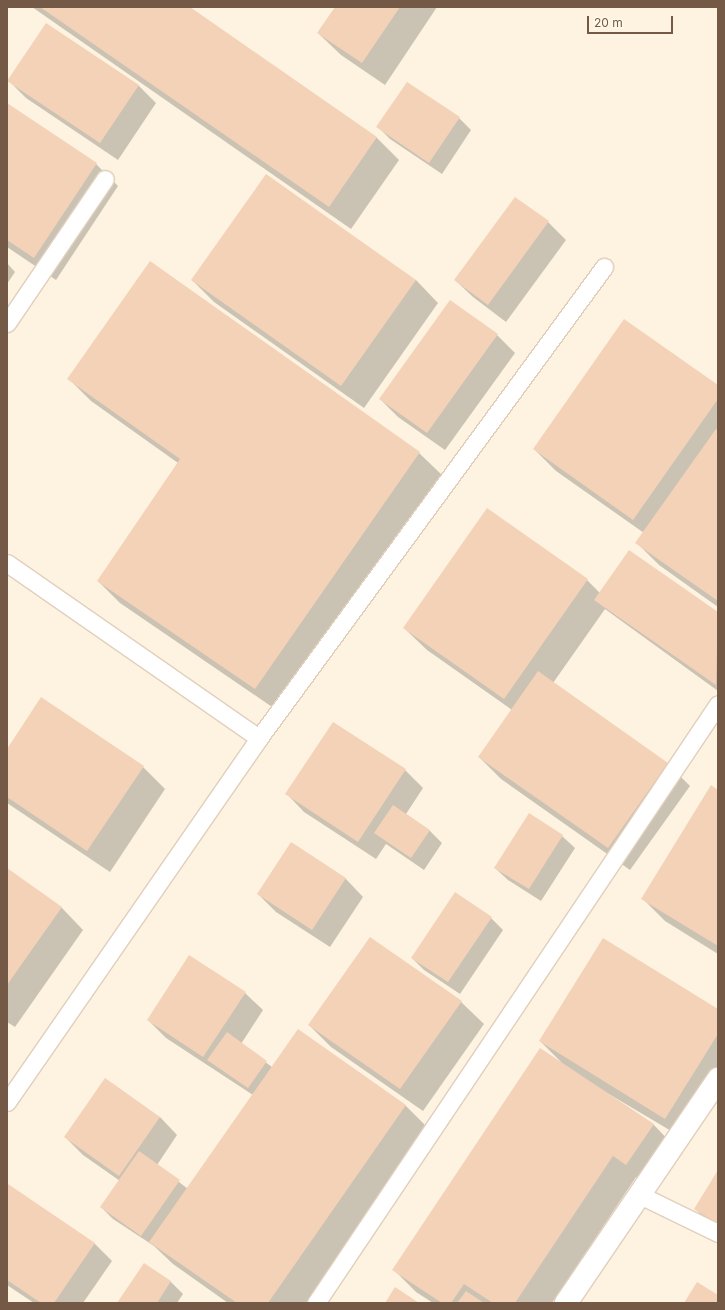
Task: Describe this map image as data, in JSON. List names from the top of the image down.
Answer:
{
  "scale_bar": "20 m"
}
